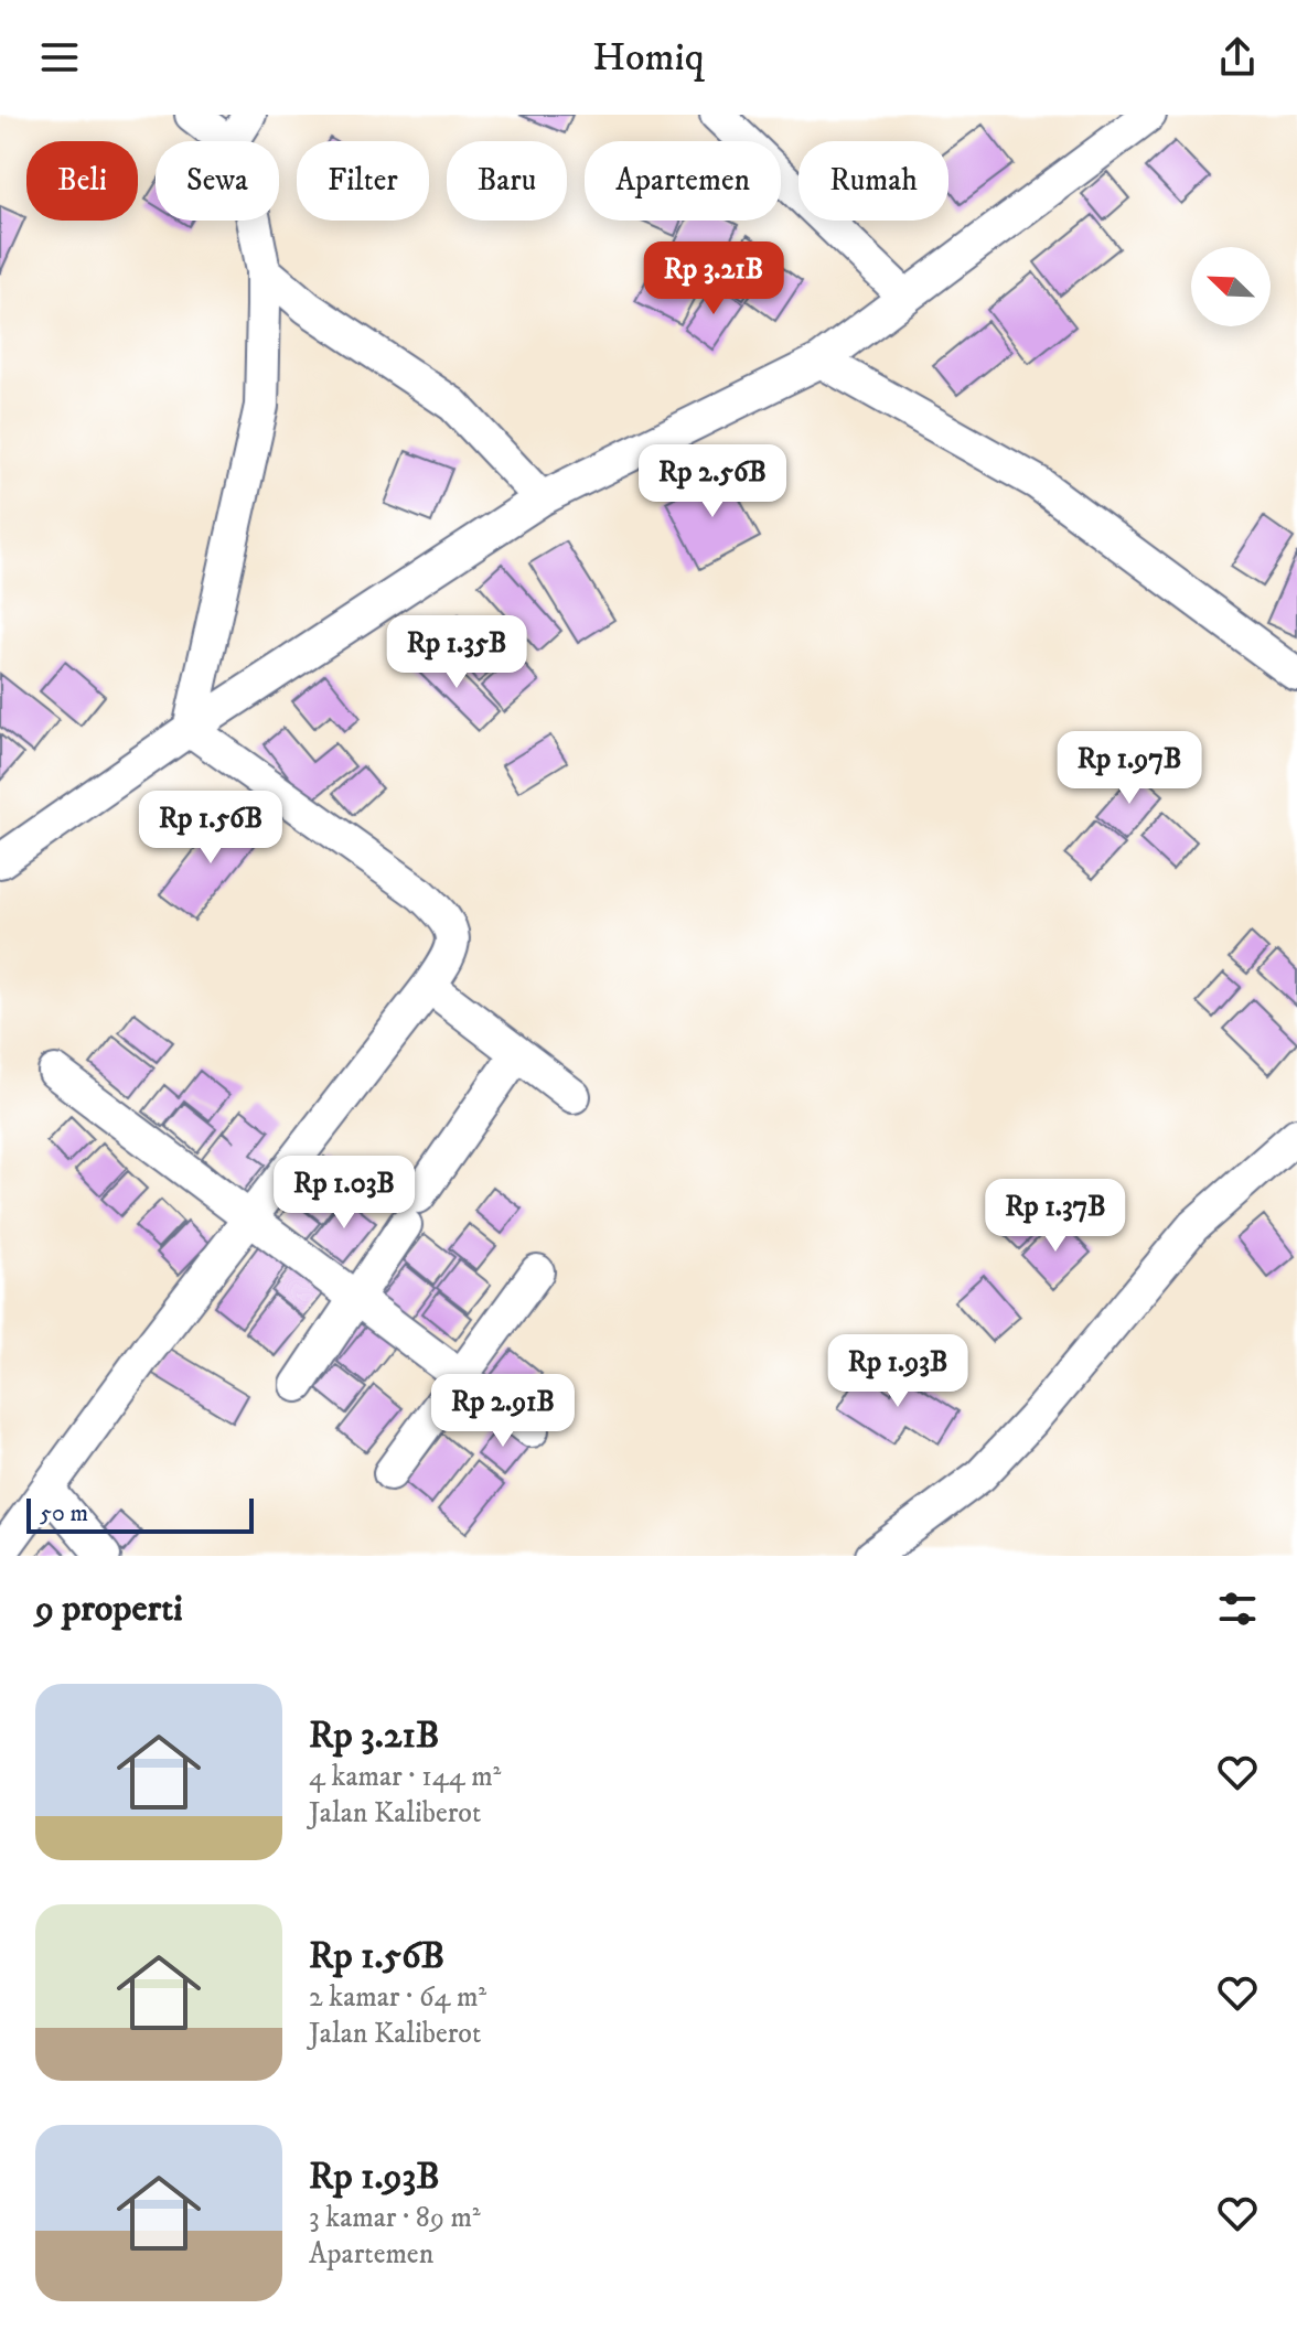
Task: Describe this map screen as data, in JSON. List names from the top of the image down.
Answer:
{
  "scale_bar": "50 m",
  "north": "top left",
  "page": {
    "header": "Homiq",
    "chip": [
      "Beli",
      "Sewa",
      "Filter",
      "Baru",
      "Apartemen",
      "Rumah"
    ],
    "price": [
      "Rp 3.21B",
      "Rp 2.56B",
      "Rp 1.35B",
      "Rp 1.97B",
      "Rp 1.56B",
      "Rp 1.03B",
      "Rp 1.37B",
      "Rp 1.93B",
      "Rp 2.91B"
    ],
    "scale": "50 m",
    "heading": "9 properti",
    "list": [
      {
        "name": "Rp 3.21B",
        "note": "4 kamar · 144 m² · Jalan Kaliberot"
      },
      {
        "name": "Rp 1.56B",
        "note": "2 kamar · 64 m² · Jalan Kaliberot"
      },
      {
        "name": "Rp 1.93B",
        "note": "3 kamar · 89 m² · Apartemen"
      }
    ]
  }
}
